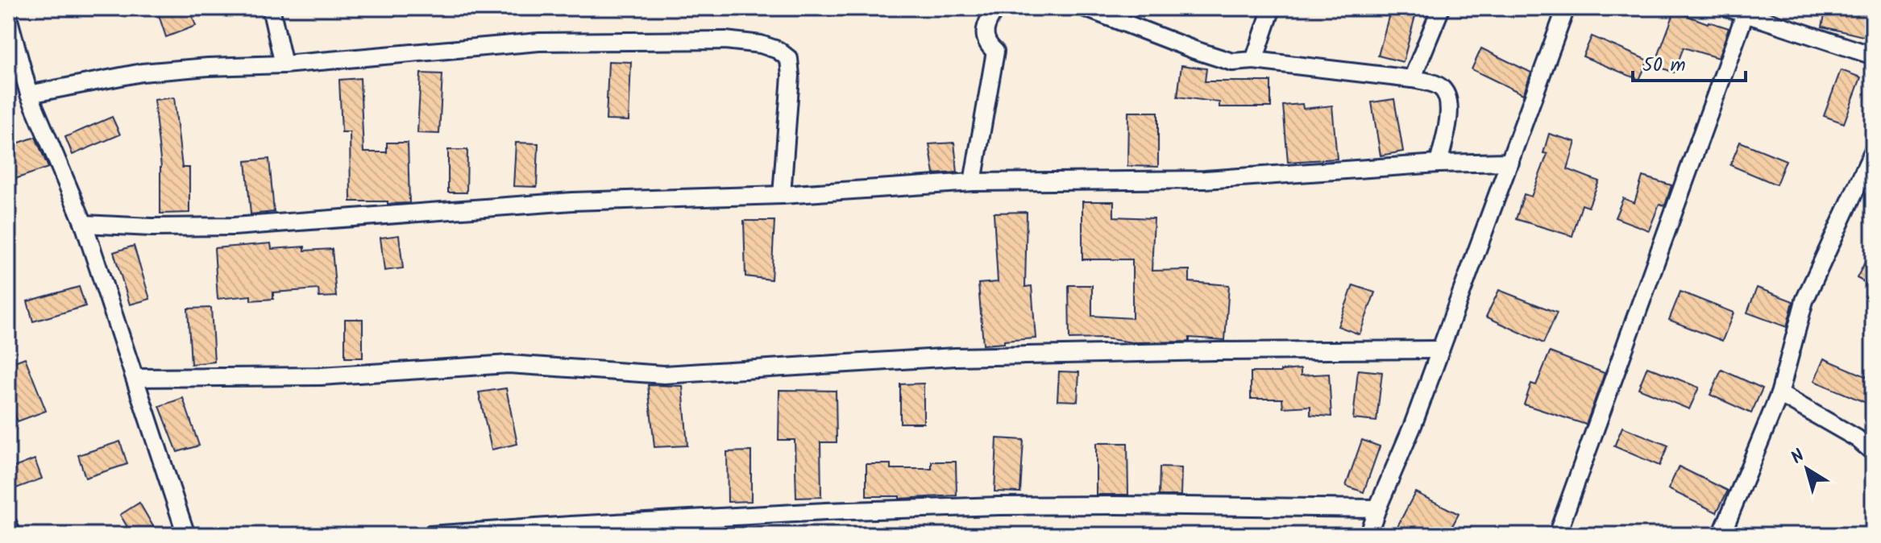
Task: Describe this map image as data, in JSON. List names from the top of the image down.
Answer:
{
  "scale_bar": "50 m",
  "north": "top left"
}
